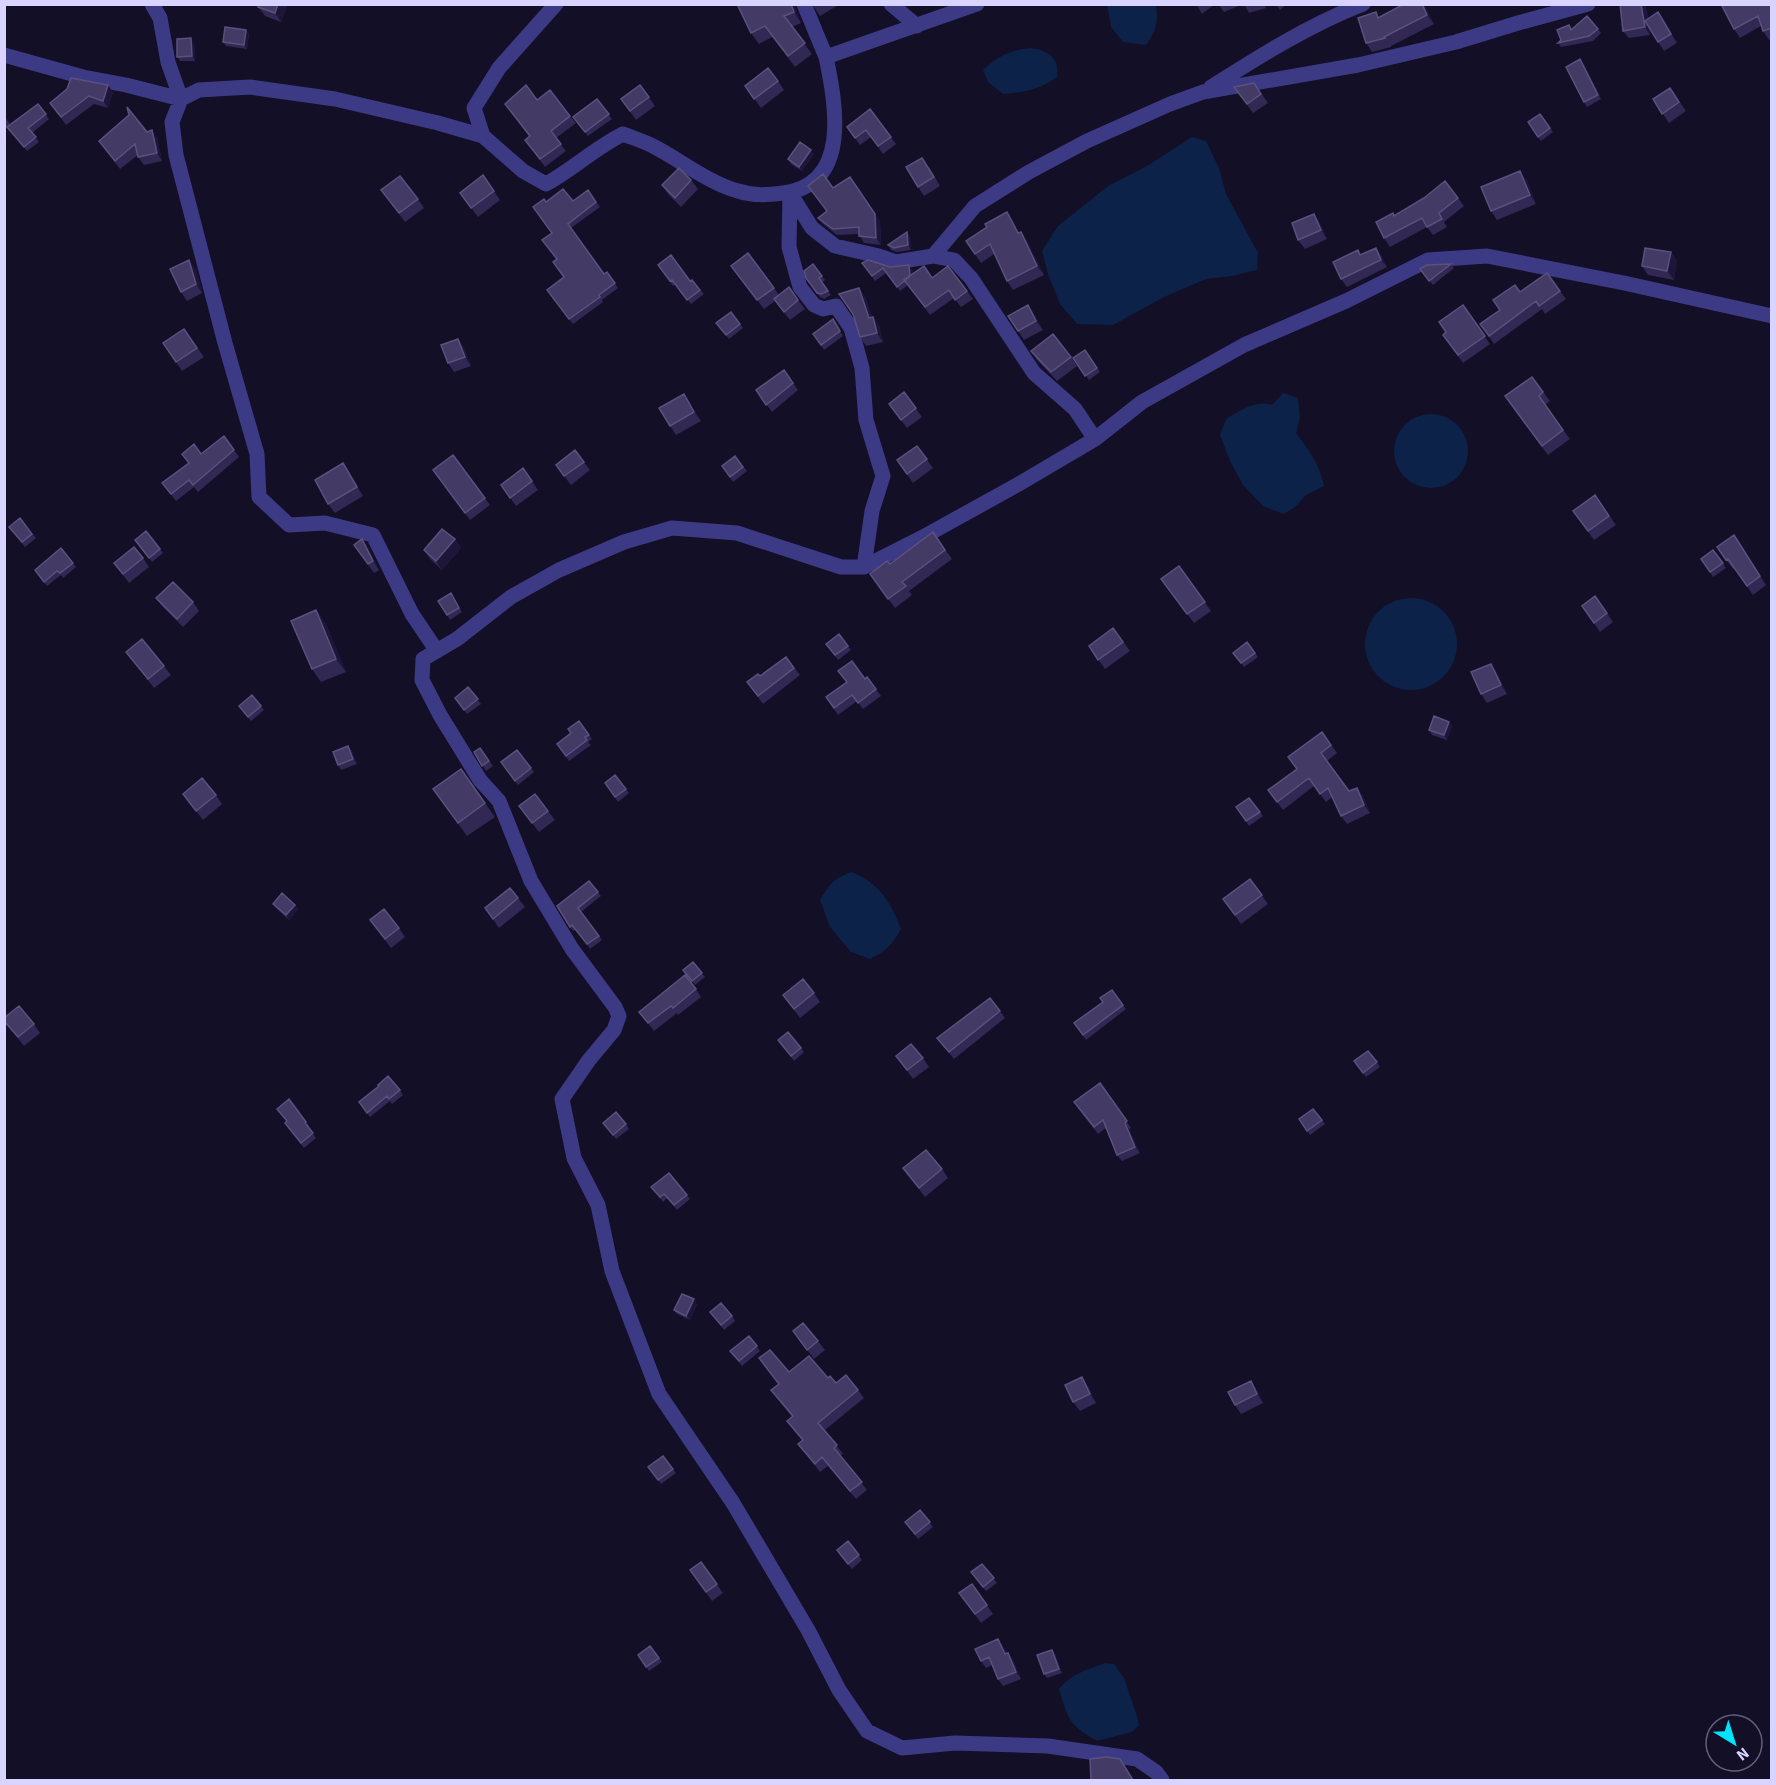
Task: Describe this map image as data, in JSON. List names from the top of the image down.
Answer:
{
  "north": "bottom right"
}
